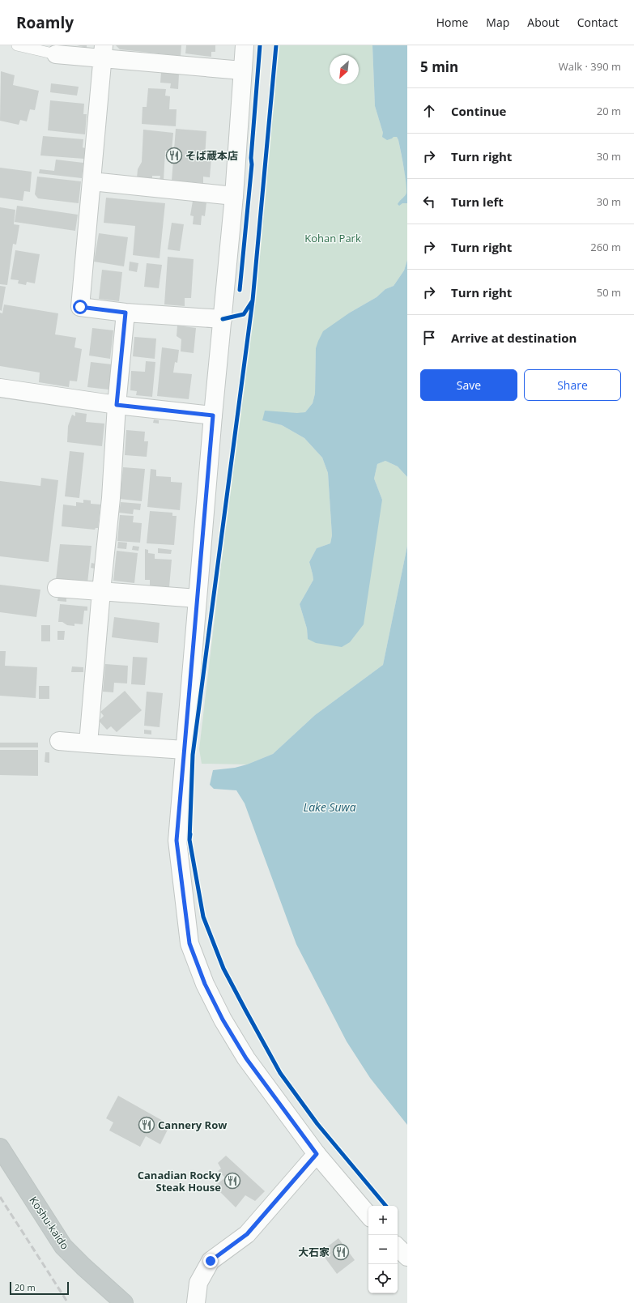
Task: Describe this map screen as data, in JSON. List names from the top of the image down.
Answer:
{
  "streets": {
    "highway": ["Koshu-kaido"]
  },
  "water": ["Lake Suwa"],
  "parks": ["Kohan Park"],
  "places": {
    "restaurant": [
      "そば蔵本店",
      "Cannery Row",
      "Canadian Rocky Steak House",
      "大石家"
    ]
  },
  "scale_bar": "20 m",
  "north": "bottom left",
  "page": {
    "header": "Roamly",
    "nav": [
      "Home",
      "Map",
      "About",
      "Contact"
    ],
    "heading": ["5 min", "Walk · 390 m"],
    "list": [
      ["Continue", "20 m"],
      ["Turn right", "30 m"],
      ["Turn left", "30 m"],
      ["Turn right", "260 m"],
      ["Turn right", "50 m"],
      "Arrive at destination"
    ],
    "buttons": ["Save", "Share"],
    "map_buttons": ["+", "−"],
    "scale": "20 m"
  }
}
